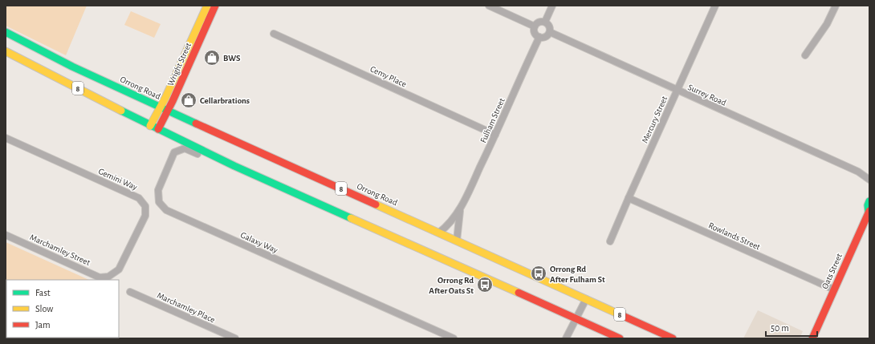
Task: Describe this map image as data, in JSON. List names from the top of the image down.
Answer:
{
  "streets": {
    "main road": [
      "Wright Street",
      "Orrong Road",
      "8",
      "Oats Street"
    ],
    "street": [
      "Cemy Place",
      "Surrey Road",
      "Mercury Street",
      "Fulham Street",
      "Gemini Way",
      "Rowlands Street",
      "Galaxy Way",
      "Marchamley Street",
      "Marchamley Place"
    ]
  },
  "crossings": [
    ["Wright Street", "Orrong Road"],
    ["Wright Street", "8"],
    ["Cemy Place", "Fulham Street"],
    ["Orrong Road", "Fulham Street"],
    ["8", "Galaxy Way"],
    ["Surrey Road", "Mercury Street"],
    ["Surrey Road", "Fulham Street"],
    ["Mercury Street", "Rowlands Street"],
    ["Gemini Way", "Marchamley Street"],
    ["Rowlands Street", "Oats Street"]
  ],
  "places": {
    "shop": ["BWS", "Cellarbrations"],
    "bus stop": ["Orrong Rd After Fulham St", "Orrong Rd After Oats St"]
  },
  "legend": ["Fast", "Slow", "Jam"],
  "scale_bar": "50 m"
}
